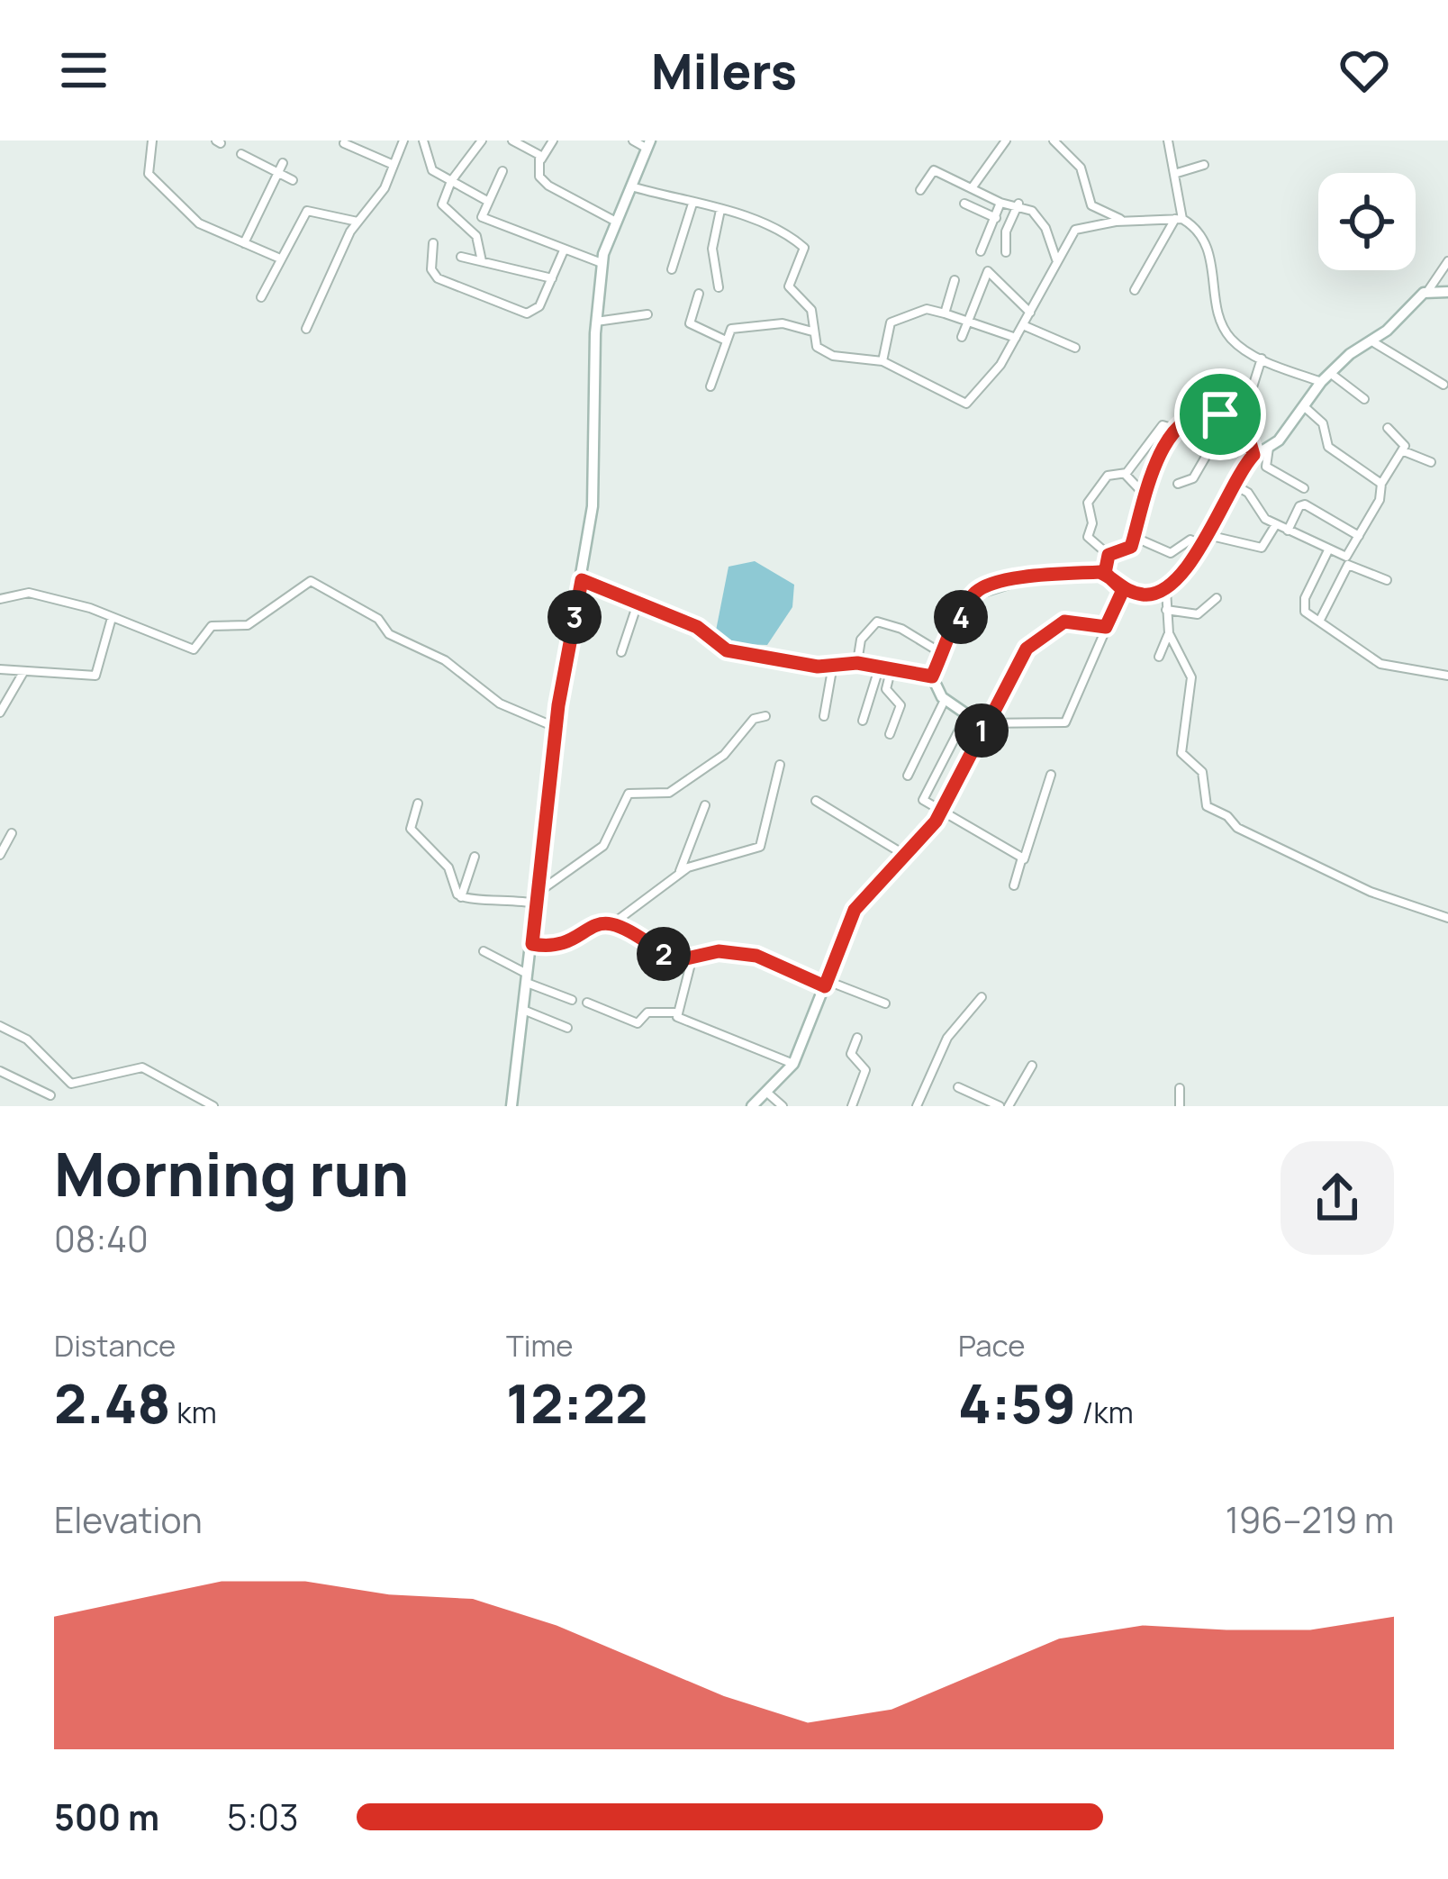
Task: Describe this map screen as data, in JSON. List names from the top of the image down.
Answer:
{
  "page": {
    "header": "Milers",
    "pins": [
      "3",
      "4",
      "1",
      "2"
    ],
    "heading": ["Morning run", "08:40"],
    "stats": [
      ["Distance", "2.48 km"],
      ["Time", "12:22"],
      ["Pace", "4:59 /km"]
    ],
    "chart": ["Elevation", "196–219 m"],
    "list": [
      {
        "name": "500 m",
        "note": "5:03"
      }
    ]
  }
}
